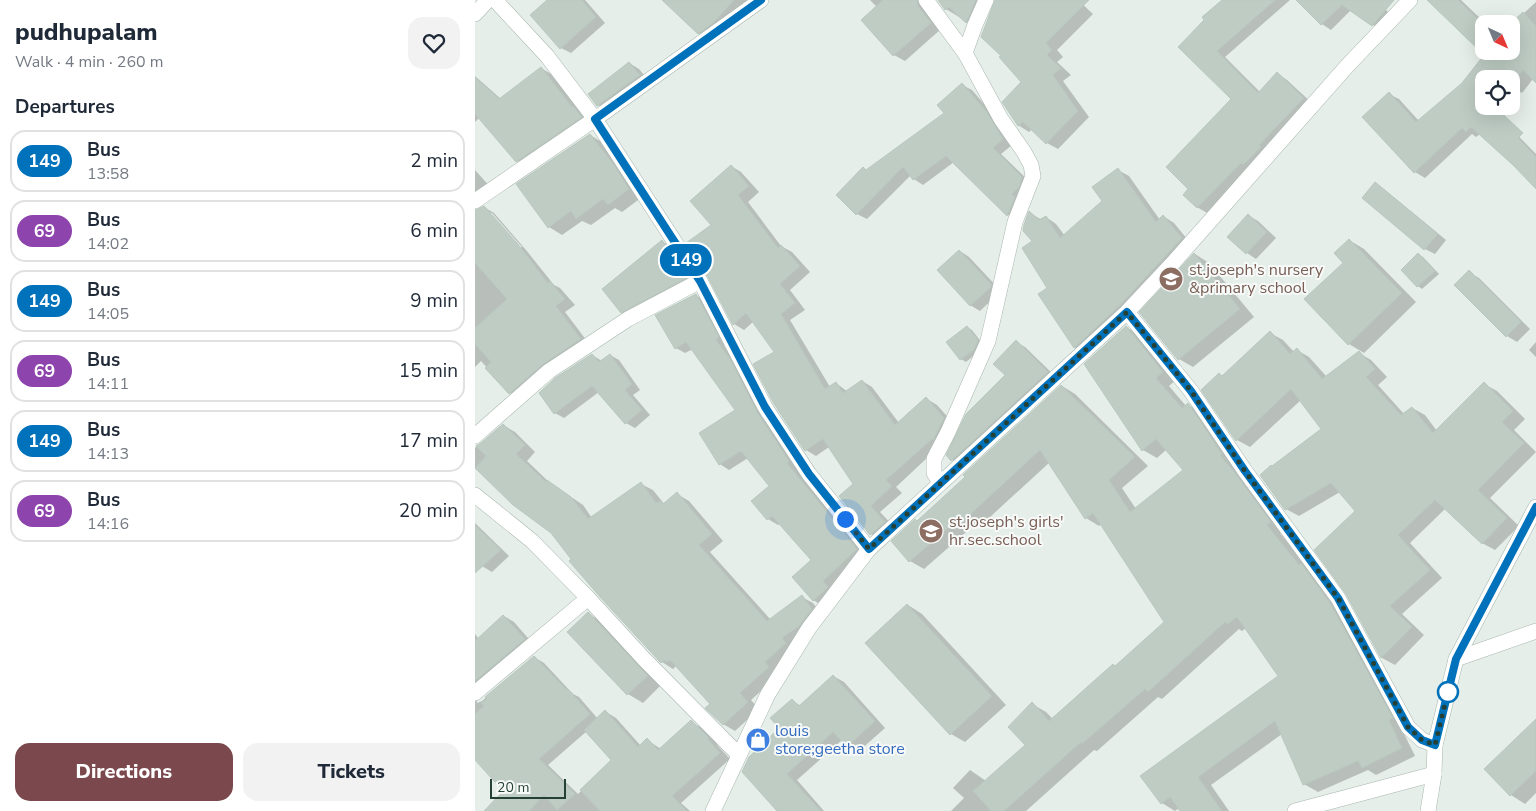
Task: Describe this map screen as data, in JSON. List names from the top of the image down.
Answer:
{
  "places": {
    "school or university": ["st.joseph's nursery &primary school", "st.joseph's girls' hr.sec.school"],
    "shop": ["louis store;geetha store"]
  },
  "lines": ["bus line 149"],
  "scale_bar": "20 m",
  "north": "bottom right",
  "page": {
    "heading": [
      ["pudhupalam", "Walk · 4 min · 260 m"],
      "Departures"
    ],
    "on_map": "149",
    "list": [
      {
        "mark": "149",
        "name": "Bus",
        "note": "13:58",
        "value": "2 min"
      },
      {
        "mark": "69",
        "name": "Bus",
        "note": "14:02",
        "value": "6 min"
      },
      {
        "mark": "149",
        "name": "Bus",
        "note": "14:05",
        "value": "9 min"
      },
      {
        "mark": "69",
        "name": "Bus",
        "note": "14:11",
        "value": "15 min"
      },
      {
        "mark": "149",
        "name": "Bus",
        "note": "14:13",
        "value": "17 min"
      },
      {
        "mark": "69",
        "name": "Bus",
        "note": "14:16",
        "value": "20 min"
      }
    ],
    "buttons": ["Directions", "Tickets"],
    "scale": "20 m"
  }
}
